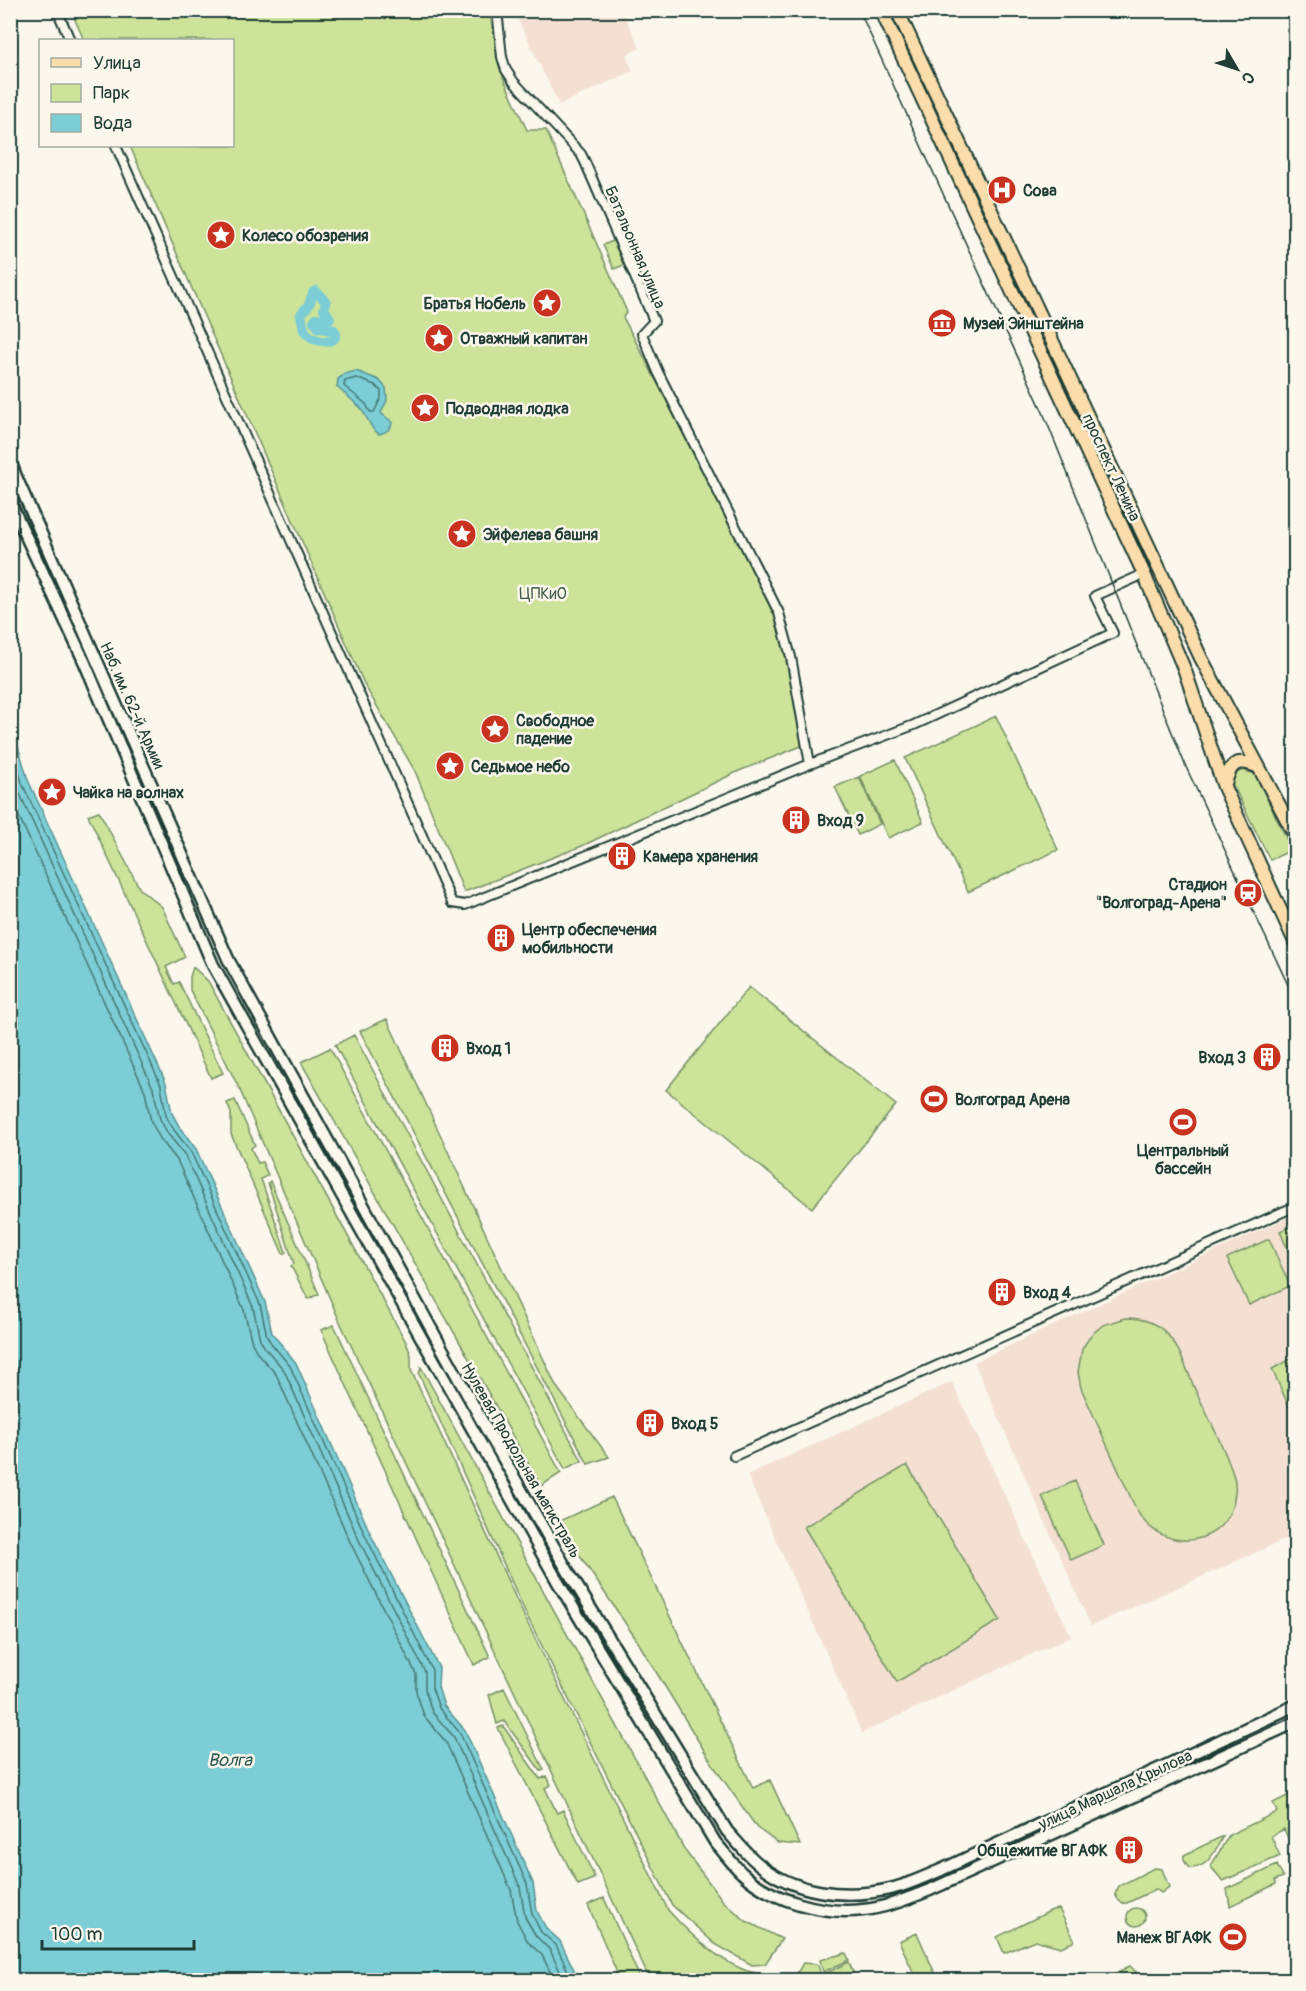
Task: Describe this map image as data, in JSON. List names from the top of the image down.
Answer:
{
  "streets": {
    "main road": [
      "проспект Ленина",
      "Наб. им. 62-й Армии",
      "Нулевая Продольная магистраль",
      "улица Маршала Крылова"
    ],
    "street": ["Батальонная улица"]
  },
  "crossings": [
    ["Наб. им. 62-й Армии", "Нулевая Продольная магистраль"],
    ["Нулевая Продольная магистраль", "улица Маршала Крылова"]
  ],
  "water": ["Волга"],
  "parks": ["ЦПКиО"],
  "places": {
    "hospital": ["Сова"],
    "place": [
      "Колесо обозрения",
      "Братья Нобель",
      "Отважный капитан",
      "Подводная лодка",
      "Эйфелева башня",
      "Свободное падение",
      "Седьмое небо",
      "Чайка на волнах"
    ],
    "museum": ["Музей Эйнштейна"],
    "building": [
      "Вход 9",
      "Камера хранения",
      "Центр обеспечения мобильности",
      "Вход 1",
      "Вход 3",
      "Вход 4",
      "Вход 5",
      "Общежитие ВГАФК"
    ],
    "station": ["Стадион \"Волгоград-Арена\""],
    "sports": ["Волгоград Арена", "Центральный бассейн", "Манеж ВГАФК"]
  },
  "legend": ["Улица", "Парк", "Вода"],
  "scale_bar": "100 m",
  "north": "bottom right"
}
